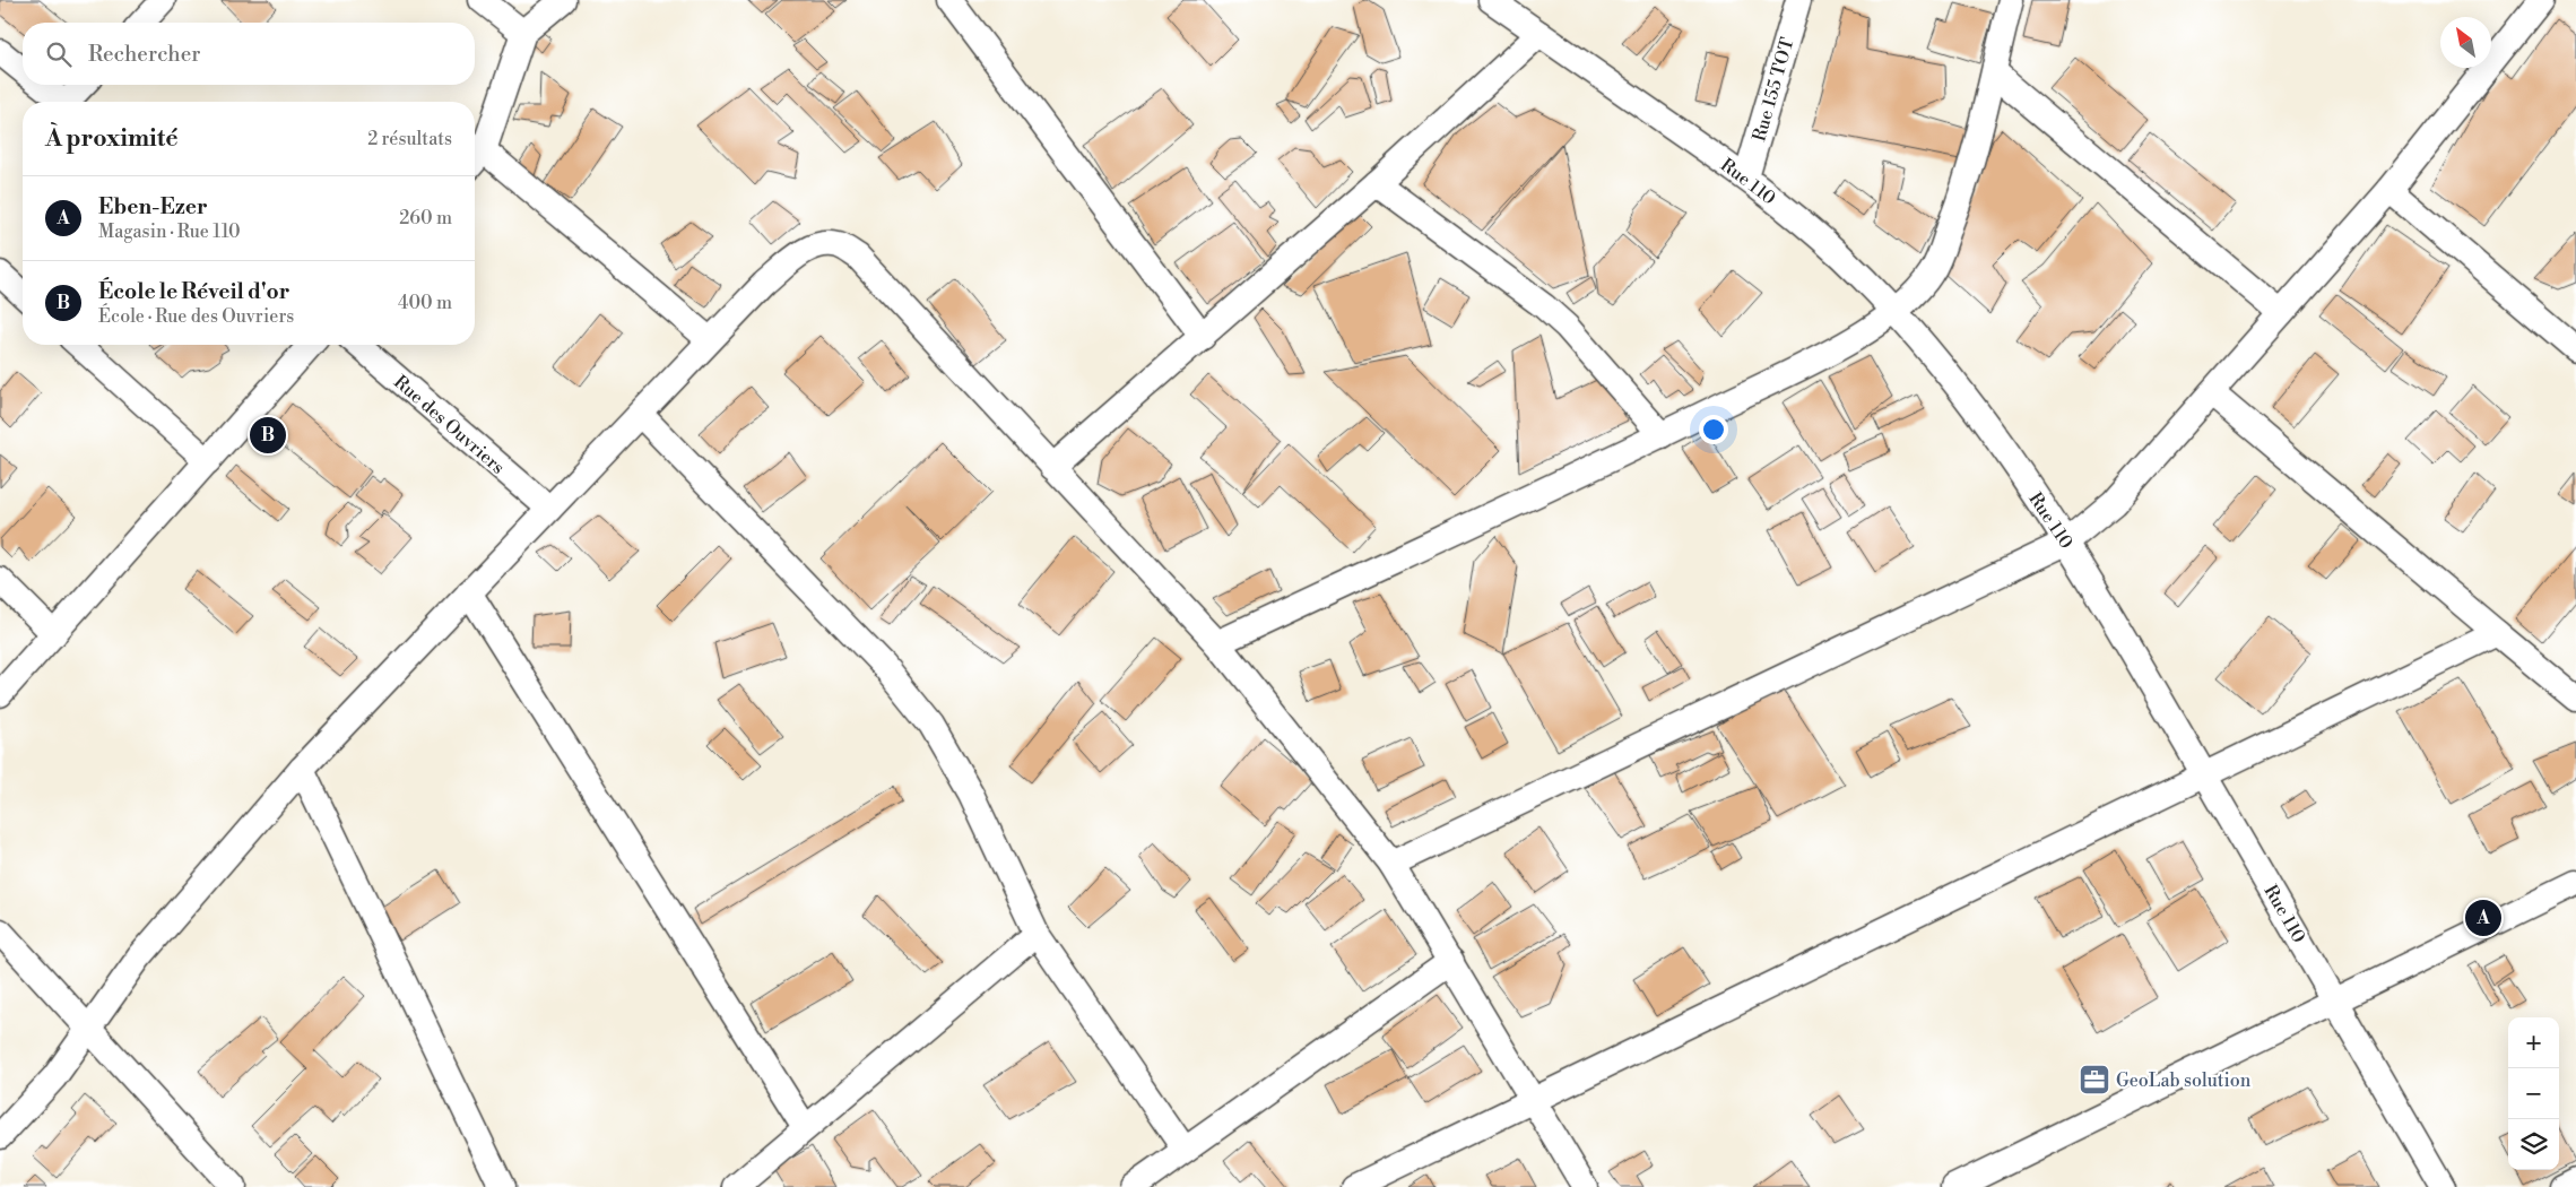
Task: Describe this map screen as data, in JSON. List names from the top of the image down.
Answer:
{
  "streets": {
    "street": ["Rue 155 TOT", "Rue 110", "Rue des Ouvriers"]
  },
  "crossings": [
    ["Rue 155 TOT", "Rue 110"]
  ],
  "places": {
    "office": ["GeoLab solution"]
  },
  "north": "top left",
  "page": {
    "search": "Rechercher",
    "heading": ["À proximité", "2 résultats"],
    "list": [
      {
        "mark": "A",
        "name": "Eben-Ezer",
        "note": "Magasin · Rue 110",
        "value": "260 m"
      },
      {
        "mark": "B",
        "name": "École le Réveil d'or",
        "note": "École · Rue des Ouvriers",
        "value": "400 m"
      }
    ],
    "pins": ["B", "A"],
    "map_buttons": ["+", "−"]
  }
}
